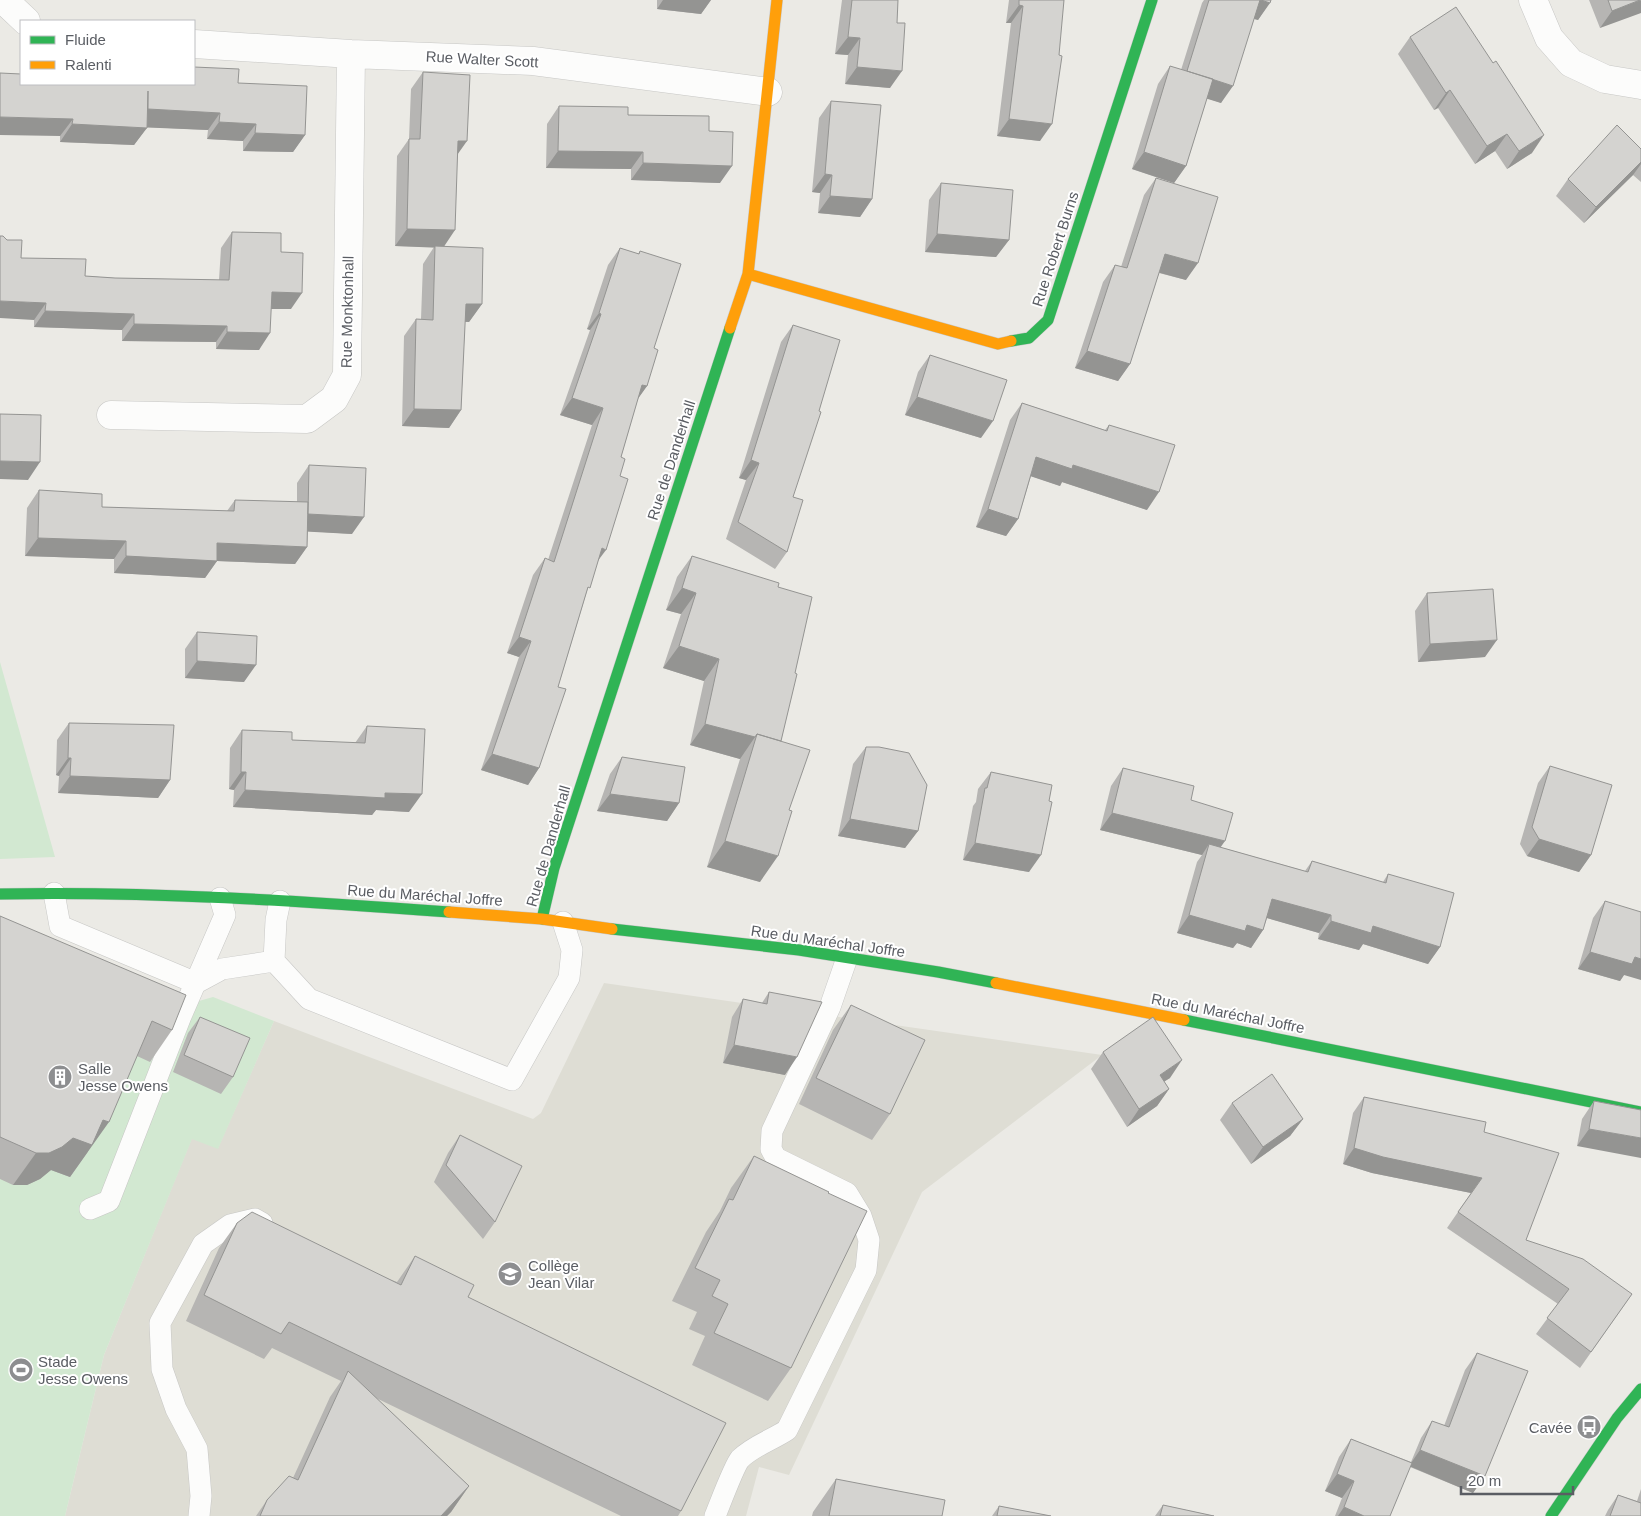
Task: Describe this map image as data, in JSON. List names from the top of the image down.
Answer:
{
  "streets": {
    "street": [
      "Rue Walter Scott",
      "Rue Robert Burns",
      "Rue Monktonhall",
      "Rue de Danderhall",
      "Rue du Maréchal Joffre"
    ]
  },
  "crossings": [
    ["Rue Walter Scott", "Rue Monktonhall"],
    ["Rue Walter Scott", "Rue de Danderhall"],
    ["Rue Robert Burns", "Rue de Danderhall"],
    ["Rue de Danderhall", "Rue du Maréchal Joffre"]
  ],
  "places": {
    "building": ["Salle Jesse Owens"],
    "school or university": ["Collège Jean Vilar"],
    "sports": ["Stade Jesse Owens"],
    "bus stop": ["Cavée"]
  },
  "legend": ["Fluide", "Ralenti"],
  "scale_bar": "20 m"
}
